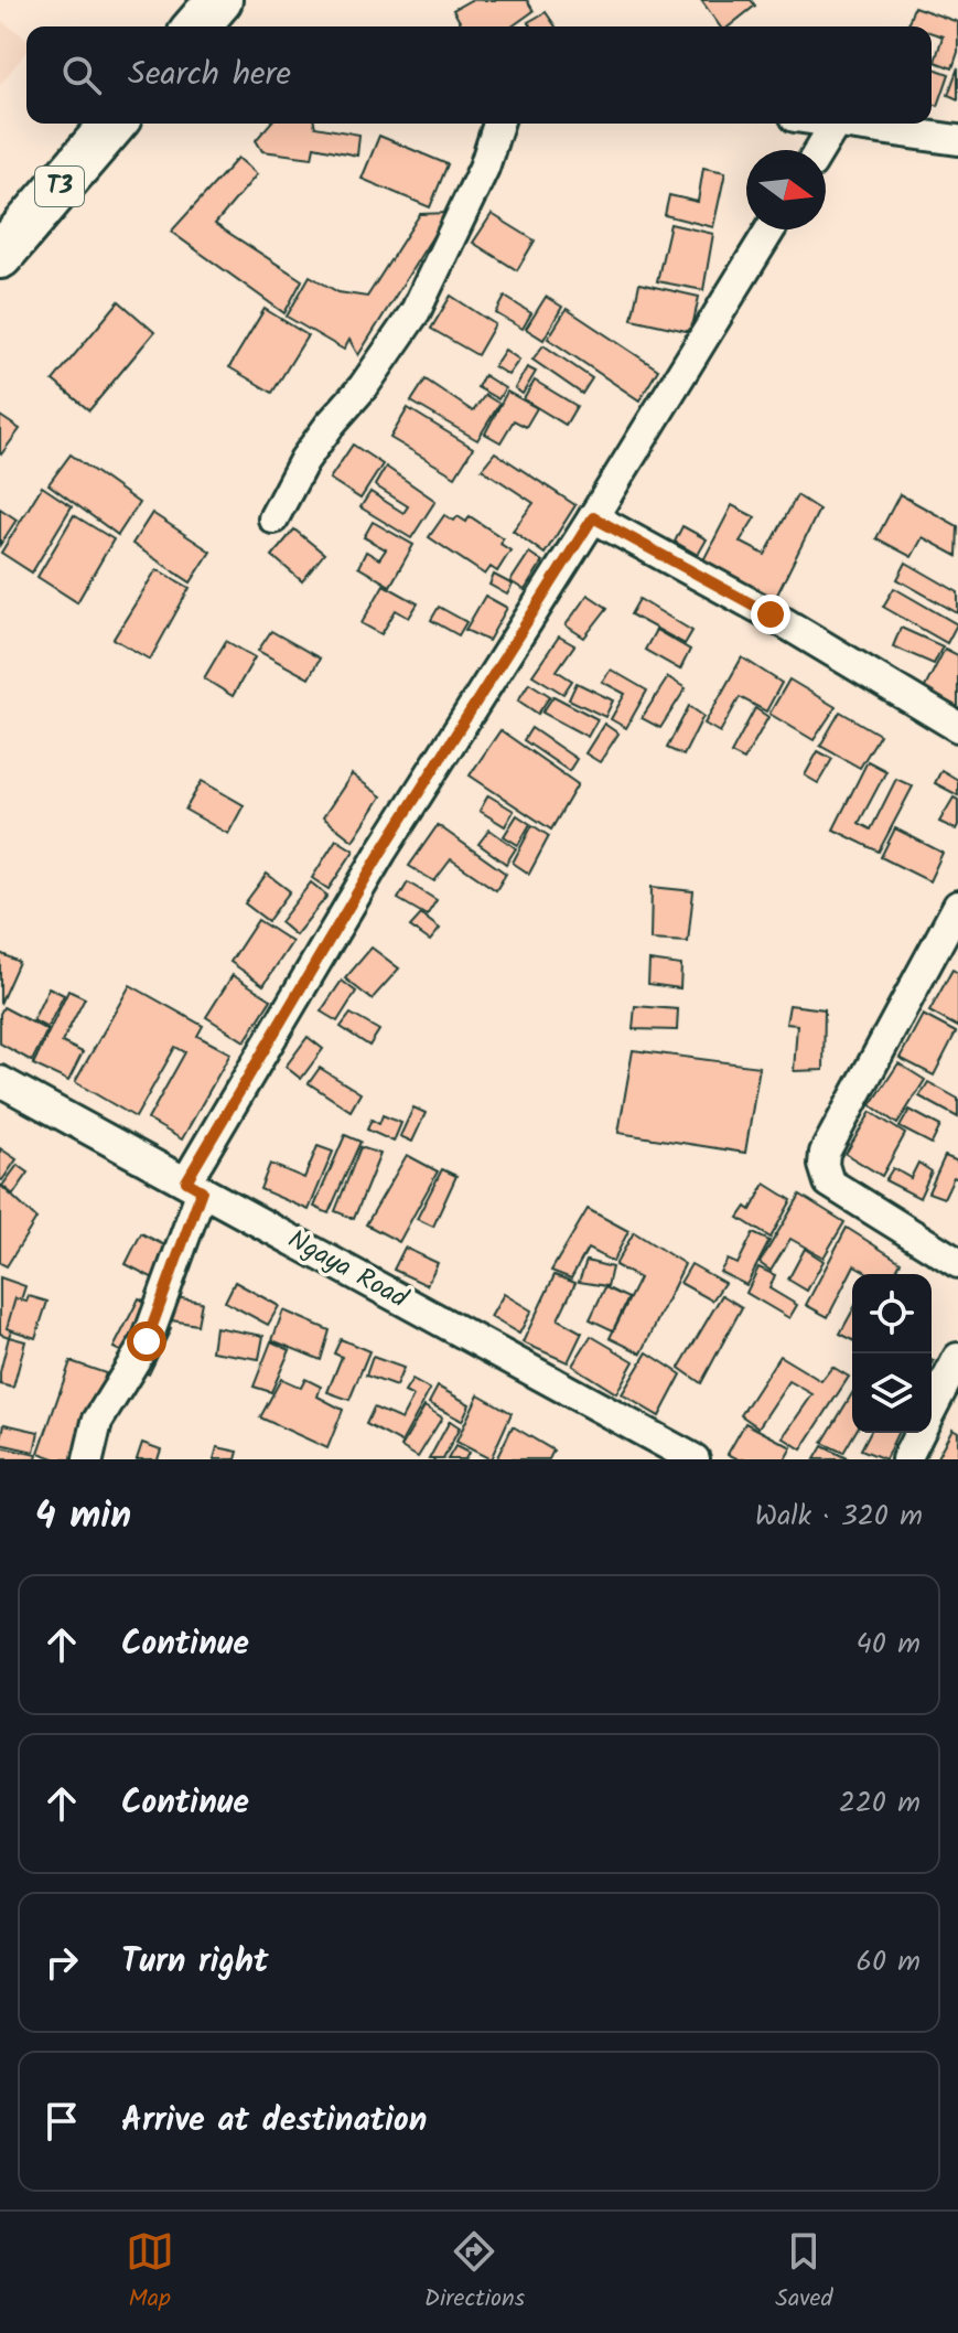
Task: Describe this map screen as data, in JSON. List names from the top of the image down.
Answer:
{
  "streets": {
    "highway": ["T3"],
    "street": ["Ngaya Road"]
  },
  "north": "right",
  "page": {
    "search": "Search here",
    "heading": ["4 min", "Walk · 320 m"],
    "list": [
      ["Continue", "40 m"],
      ["Continue", "220 m"],
      ["Turn right", "60 m"],
      "Arrive at destination"
    ],
    "nav": ["Map", "Directions", "Saved"]
  }
}
